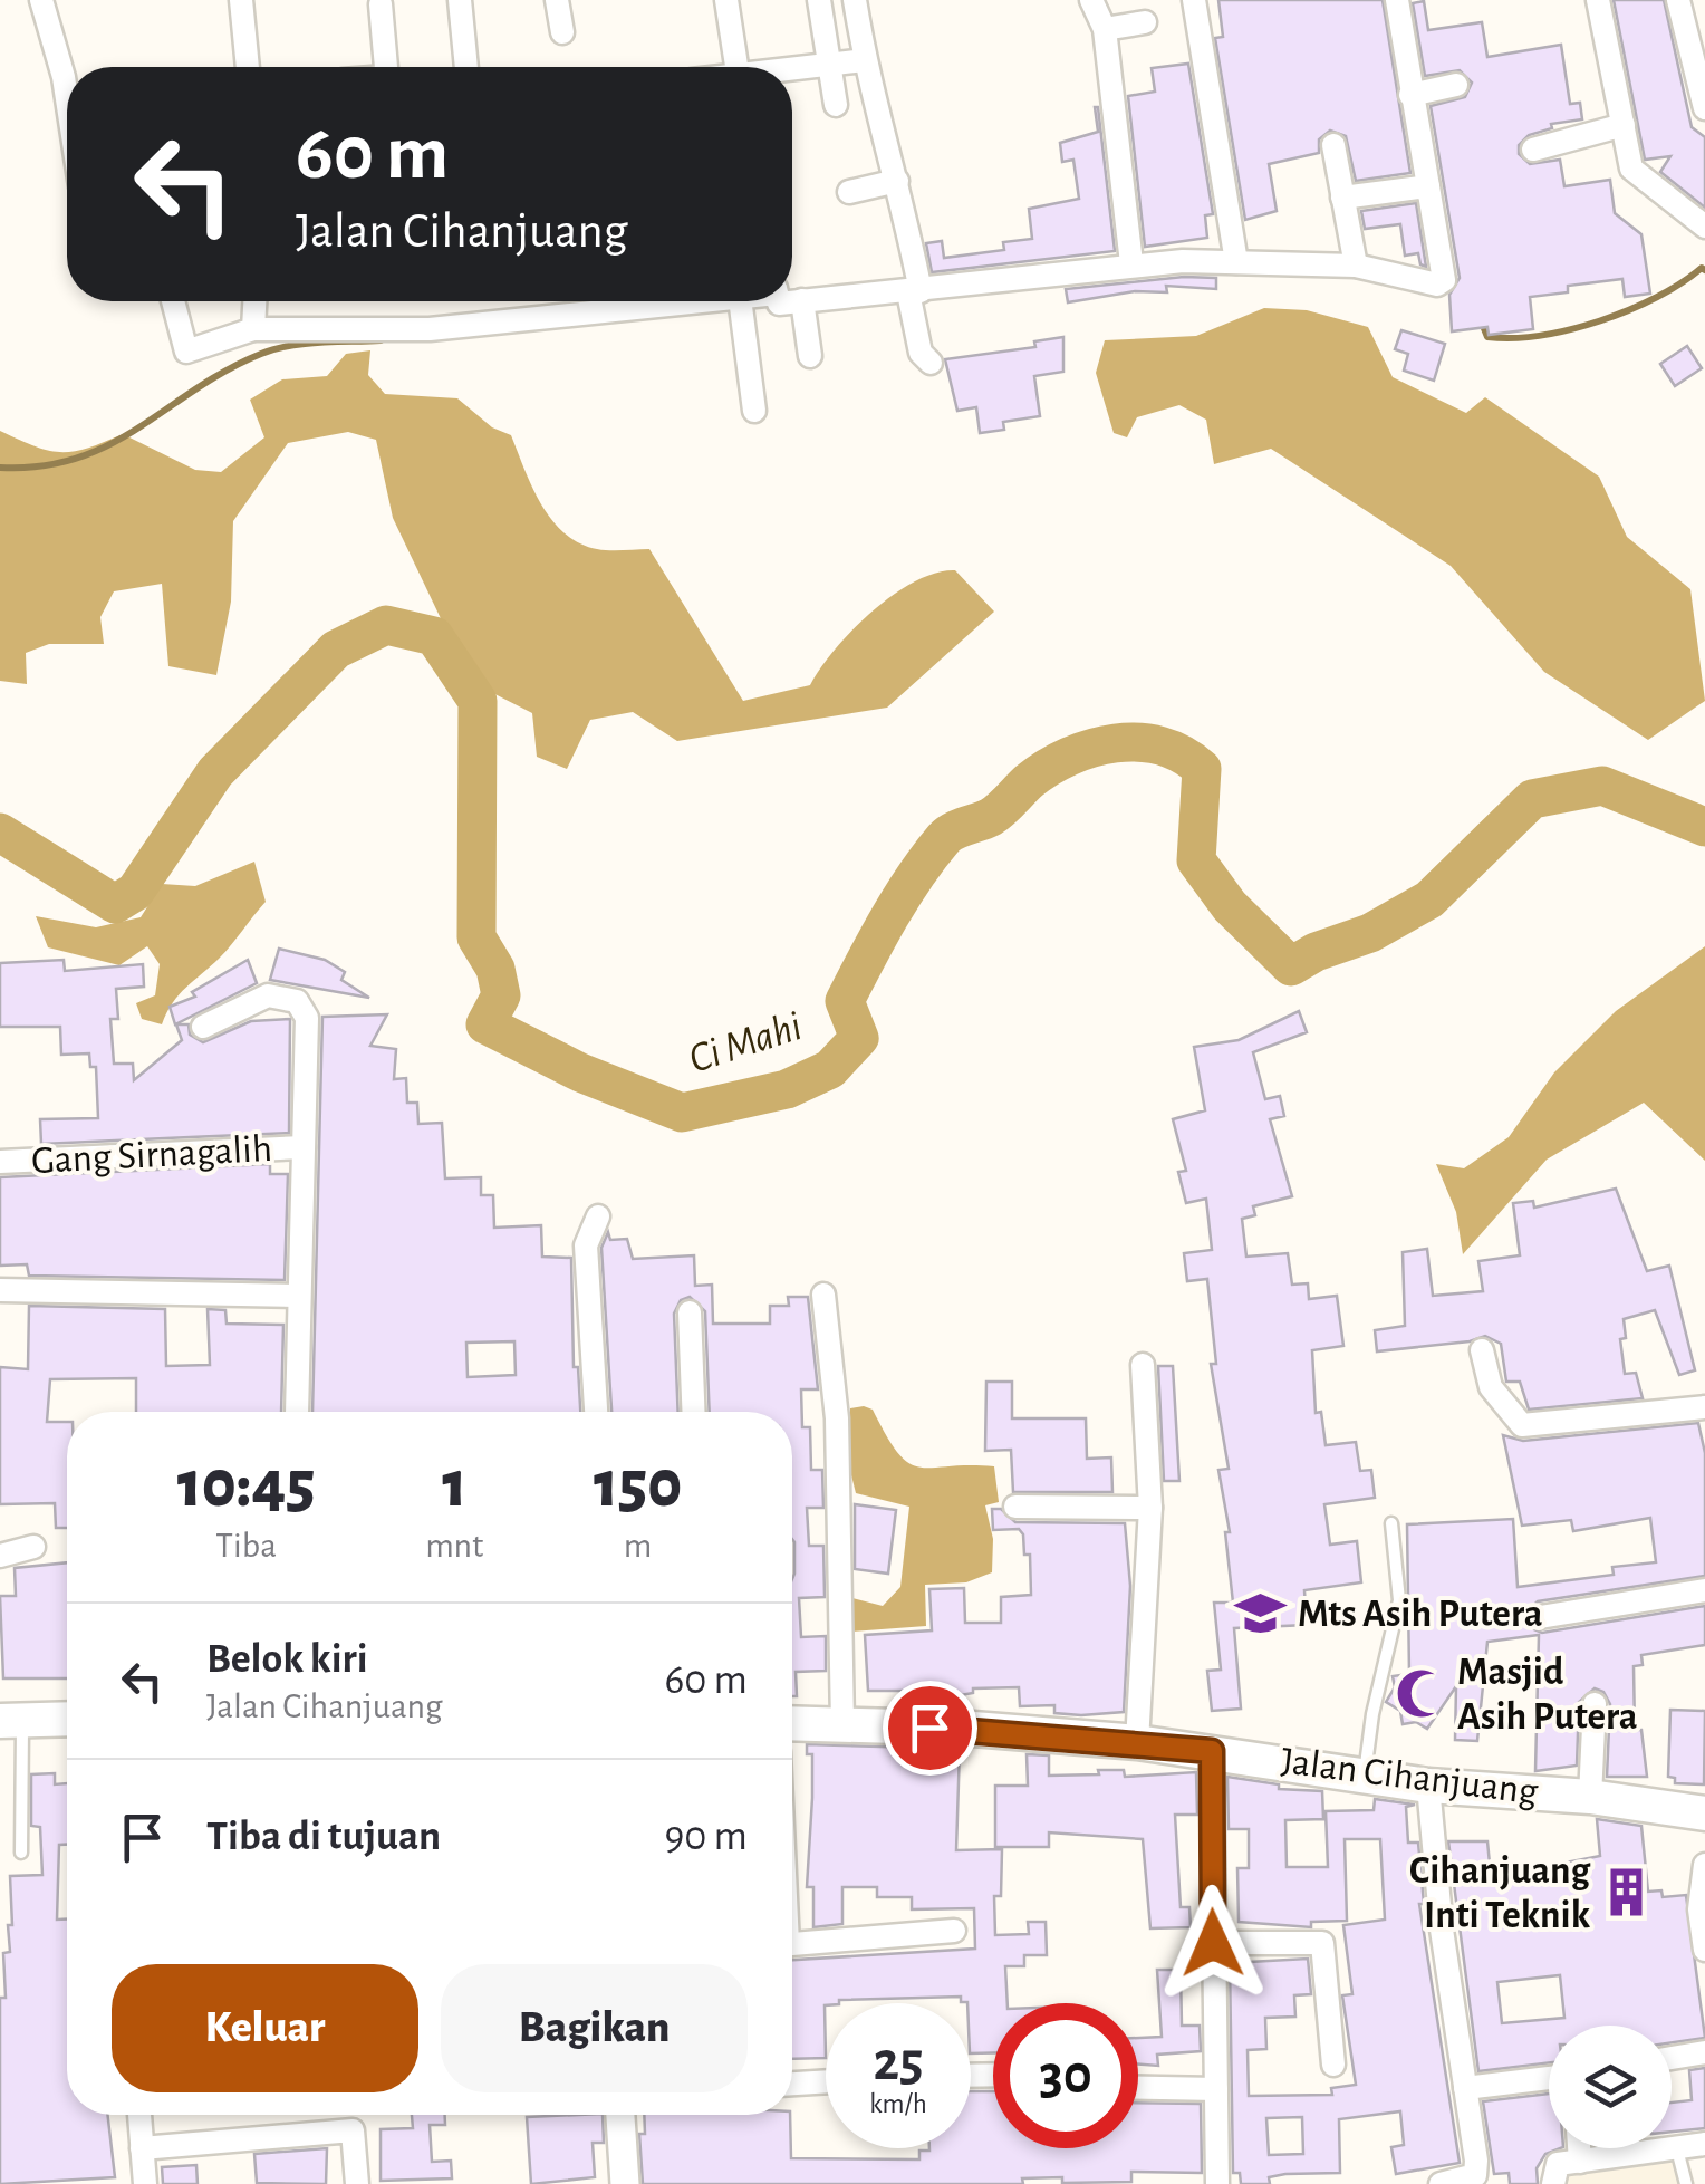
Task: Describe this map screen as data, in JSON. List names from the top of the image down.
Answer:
{
  "streets": {
    "main road": ["Jalan Cihanjuang"],
    "street": ["Gang Sirnagalih"]
  },
  "water": ["Ci Mahi"],
  "places": {
    "school or university": ["Mts Asih Putera"],
    "mosque": ["Masjid Asih Putera"],
    "building": ["Cihanjuang Inti Teknik"]
  },
  "page": {
    "turn": ["60 m", "Jalan Cihanjuang"],
    "eta": [
      "10:45",
      "Tiba",
      "1",
      "mnt",
      "150",
      "m"
    ],
    "list": [
      {
        "name": "Belok kiri",
        "note": "Jalan Cihanjuang",
        "value": "60 m"
      },
      {
        "name": "Tiba di tujuan",
        "value": "90 m"
      }
    ],
    "buttons": ["Keluar", "Bagikan"],
    "speed": "25 km/h",
    "limit": "30"
  }
}
